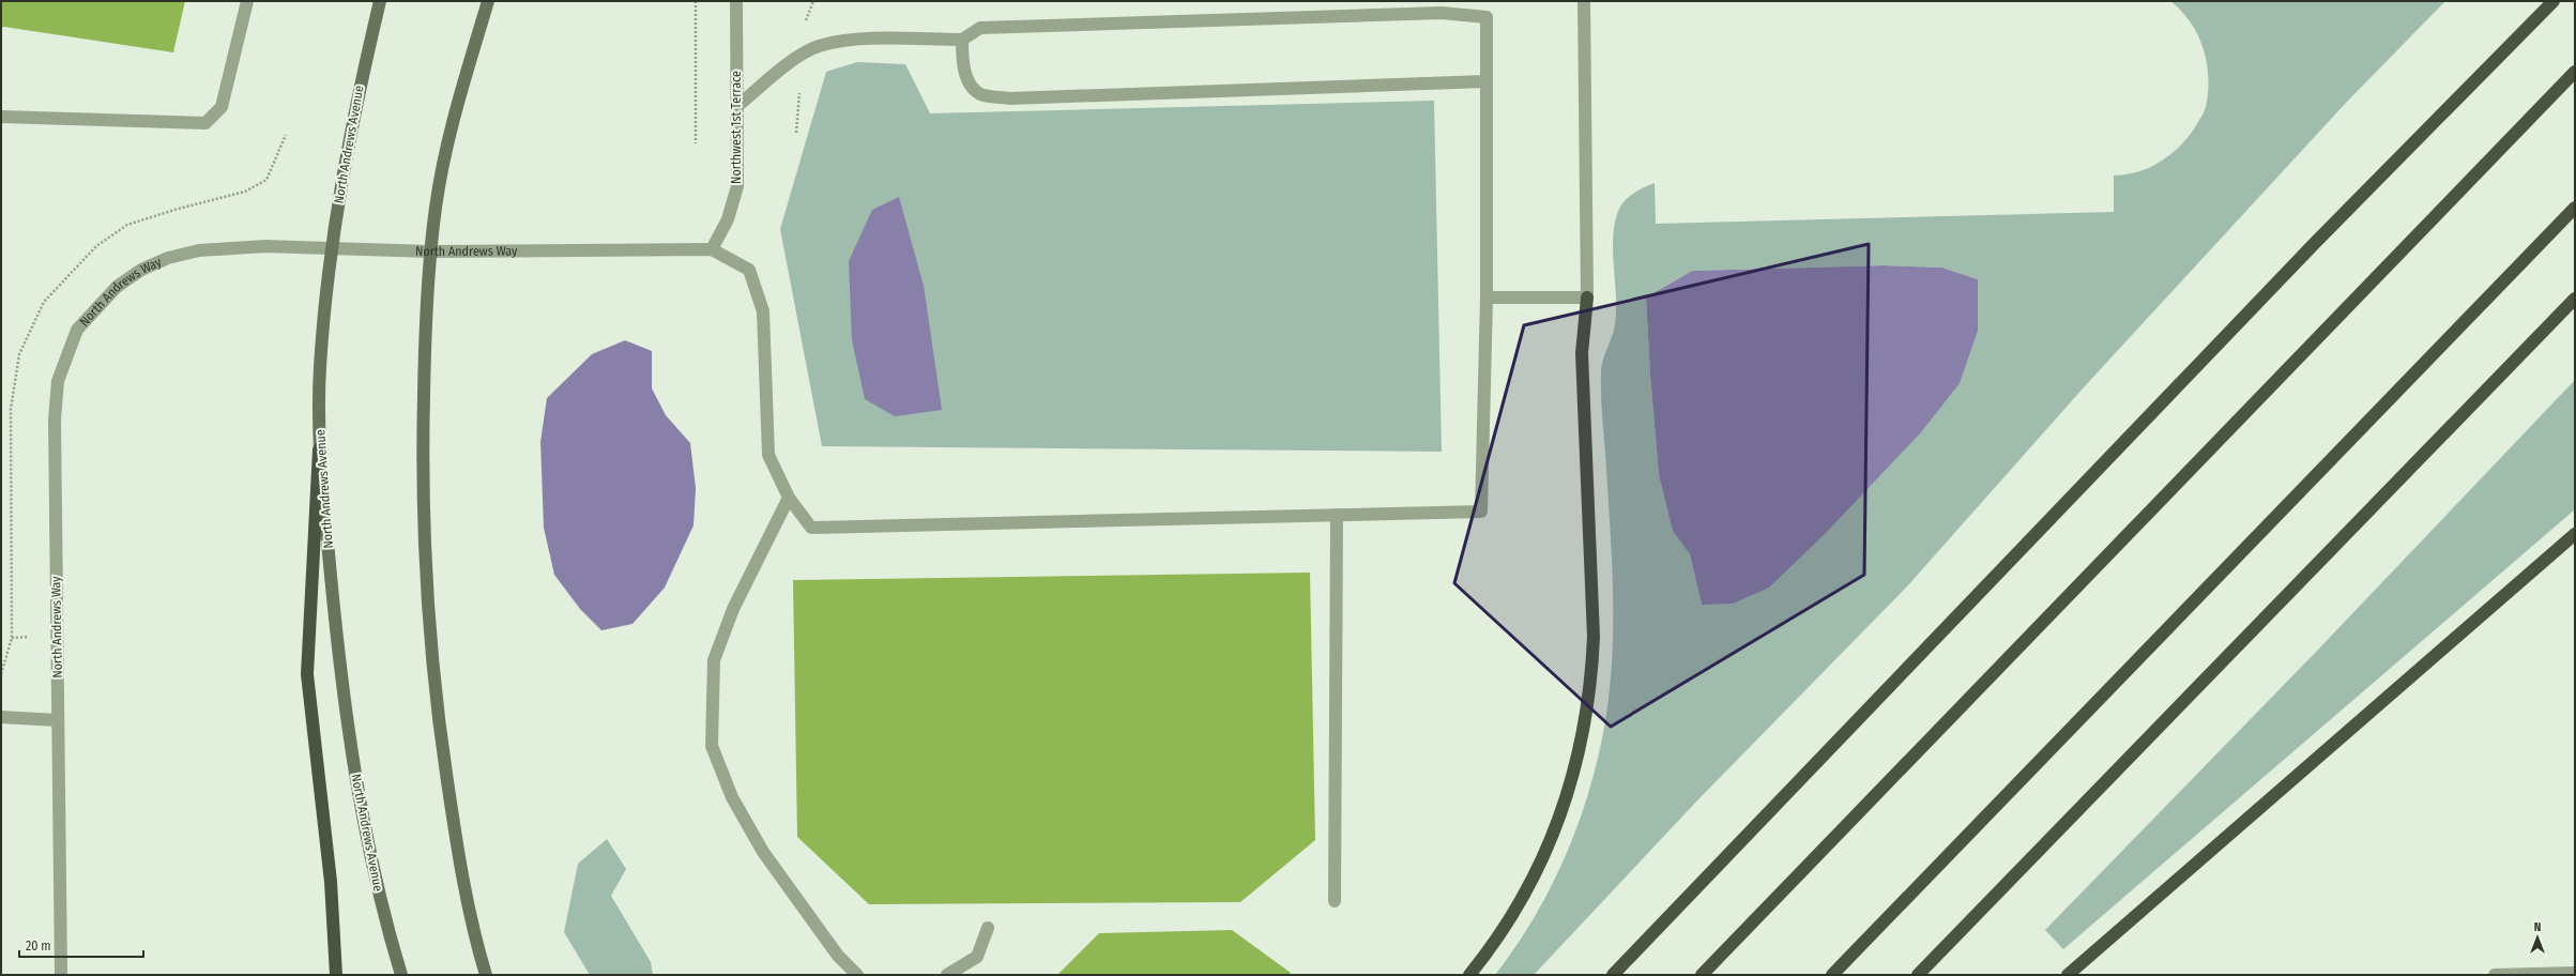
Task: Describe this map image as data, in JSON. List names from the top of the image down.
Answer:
{
  "streets": {
    "main road": ["North Andrews Avenue"],
    "street": ["Northwest 1st Terrace", "North Andrews Way"]
  },
  "crossings": [
    ["Northwest 1st Terrace", "North Andrews Way"],
    ["North Andrews Avenue", "North Andrews Way"]
  ],
  "scale_bar": "20 m",
  "north": "top"
}
